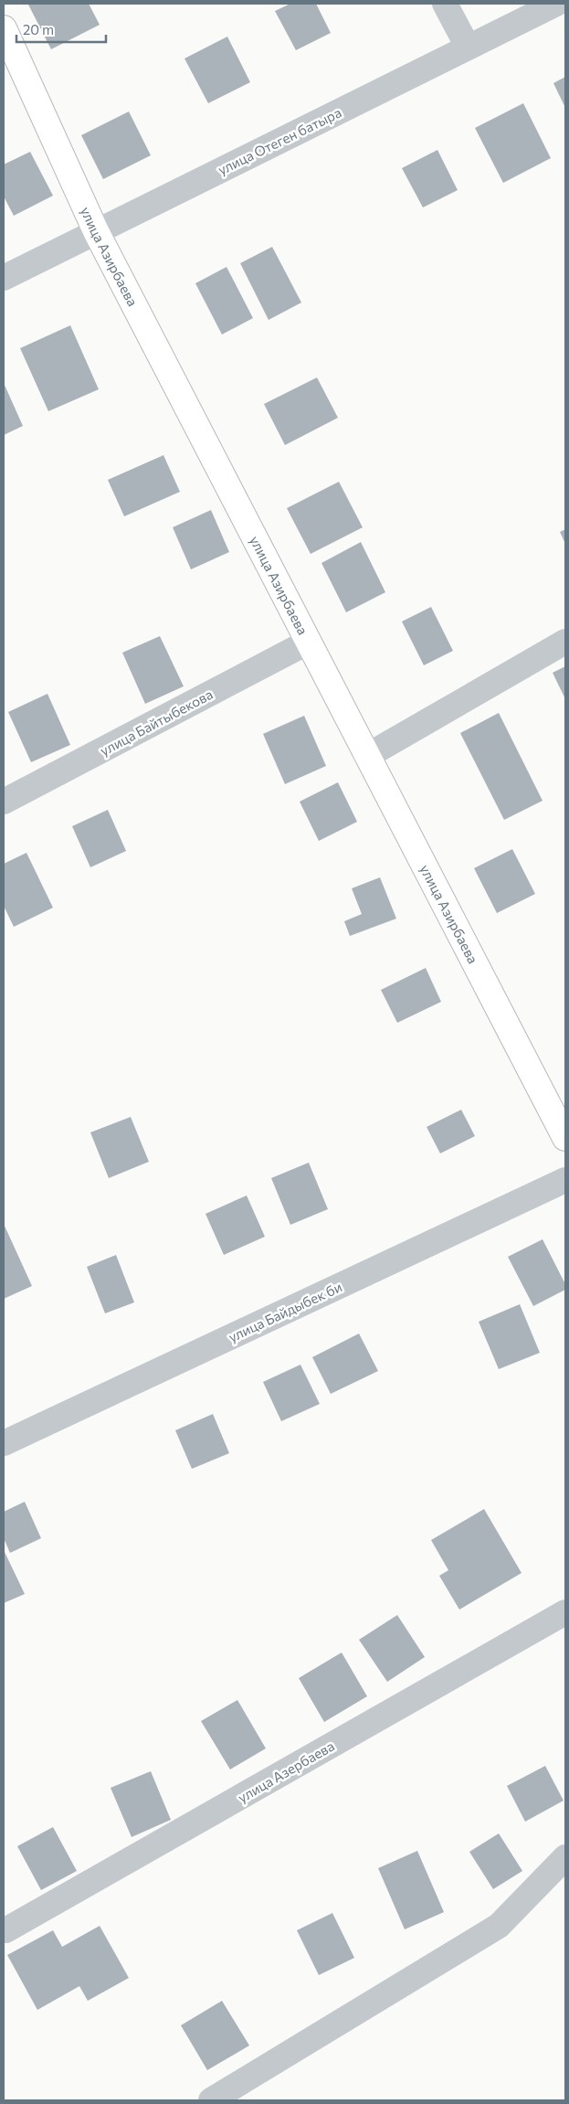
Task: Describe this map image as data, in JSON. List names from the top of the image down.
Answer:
{
  "streets": {
    "main road": ["улица Азирбаева"],
    "street": [
      "улица Отеген батыра",
      "улица Байтыбекова",
      "улица Байдыбек би",
      "улица Азербаева"
    ]
  },
  "crossings": [
    ["улица Отеген батыра", "улица Азирбаева"],
    ["улица Азирбаева", "улица Байтыбекова"]
  ],
  "scale_bar": "20 m"
}
